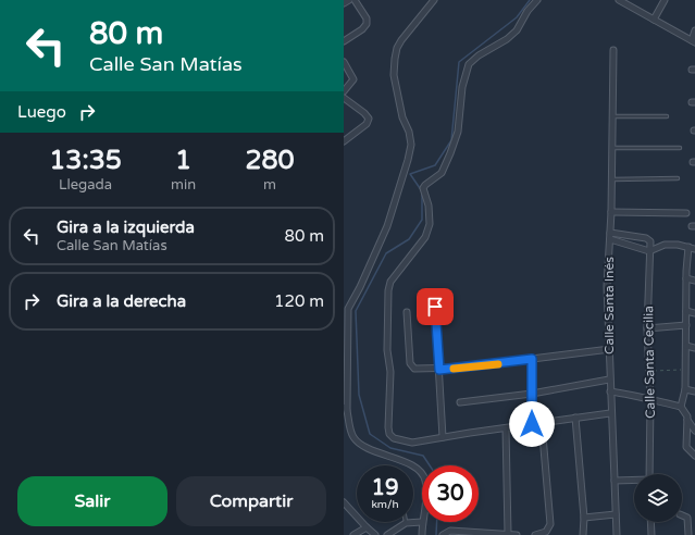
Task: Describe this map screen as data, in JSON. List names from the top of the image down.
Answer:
{
  "streets": {
    "street": ["Calle Santa Inés", "Calle Santa Cecilia"]
  },
  "crossings": [
    ["Calle Santa Inés", "Calle Santa Cecilia"]
  ],
  "page": {
    "turn": ["80 m", "Calle San Matías"],
    "then": "Luego",
    "eta": [
      "13:35",
      "Llegada",
      "1",
      "min",
      "280",
      "m"
    ],
    "list": [
      {
        "name": "Gira a la izquierda",
        "note": "Calle San Matías",
        "value": "80 m"
      },
      {
        "name": "Gira a la derecha",
        "value": "120 m"
      }
    ],
    "speed": "19 km/h",
    "limit": "30",
    "buttons": ["Salir", "Compartir"]
  }
}
